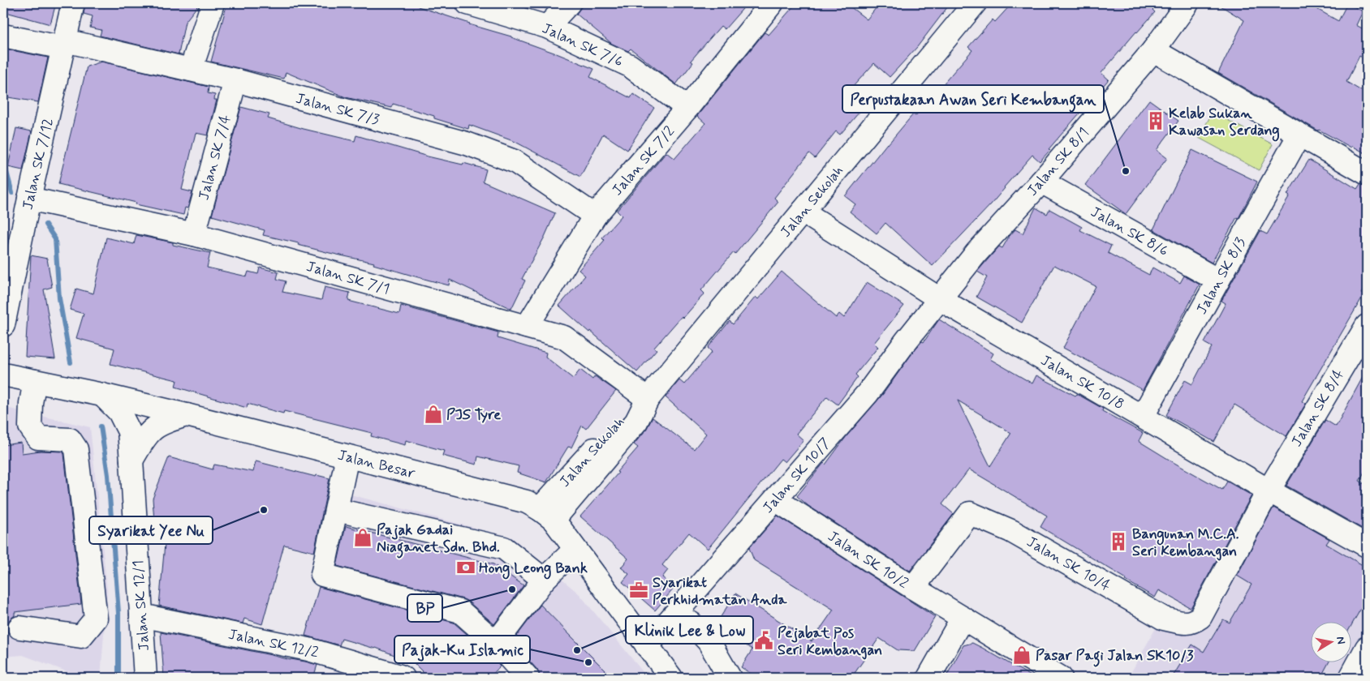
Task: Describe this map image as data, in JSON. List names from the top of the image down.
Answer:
{
  "streets": {
    "street": [
      "Jalan SK 7/6",
      "Jalan SK 7/3",
      "Jalan SK 7/4",
      "Jalan SK 7/2",
      "Jalan SK 8/1",
      "Jalan SK 7/12",
      "Jalan Sekolah",
      "Jalan SK 8/6",
      "Jalan SK 8/3",
      "Jalan SK 7/1",
      "Jalan SK 10/8",
      "Jalan SK 8/4",
      "Jalan Besar",
      "Jalan SK 10/7",
      "Jalan SK 10/2",
      "Jalan SK 10/4",
      "Jalan SK 12/1",
      "Jalan SK 12/2"
    ]
  },
  "crossings": [
    ["Jalan SK 7/6", "Jalan SK 7/2"],
    ["Jalan SK 7/3", "Jalan SK 7/4"],
    ["Jalan SK 7/3", "Jalan SK 7/2"],
    ["Jalan SK 7/3", "Jalan SK 7/12"],
    ["Jalan SK 7/4", "Jalan SK 7/1"],
    ["Jalan SK 7/2", "Jalan SK 7/1"],
    ["Jalan SK 8/1", "Jalan SK 8/6"],
    ["Jalan SK 8/1", "Jalan SK 10/8"],
    ["Jalan SK 8/1", "Jalan SK 10/7"],
    ["Jalan SK 7/12", "Jalan SK 7/1"],
    ["Jalan Sekolah", "Jalan SK 7/1"],
    ["Jalan Sekolah", "Jalan SK 10/8"],
    ["Jalan Sekolah", "Jalan Besar"],
    ["Jalan SK 8/6", "Jalan SK 8/3"],
    ["Jalan SK 8/3", "Jalan SK 10/8"],
    ["Jalan SK 10/8", "Jalan SK 8/4"],
    ["Jalan SK 10/8", "Jalan SK 10/7"],
    ["Jalan SK 8/4", "Jalan SK 10/4"],
    ["Jalan Besar", "Jalan SK 10/7"],
    ["Jalan Besar", "Jalan SK 12/1"],
    ["Jalan SK 10/7", "Jalan SK 10/2"],
    ["Jalan SK 10/2", "Jalan SK 10/4"],
    ["Jalan SK 12/1", "Jalan SK 12/2"]
  ],
  "places": {
    "building": ["Kelab Sukan Kawasan Serdang", "Bangunan M.C.A. Seri Kembangan"],
    "other": [
      "Perpustakaan Awan Seri Kembangan",
      "Syarikat Yee Nu",
      "BP",
      "Klinik Lee & Low",
      "Pajak-Ku Islamic"
    ],
    "shop": ["PJS Tyre", "Pajak Gadai Niaganet Sdn. Bhd.", "Pasar Pagi Jalan SK10/3"],
    "bank": ["Hong Leong Bank"],
    "office": ["Syarikat Perkhidmatan Anda"],
    "public building": ["Pejabat Pos Seri Kembangan"]
  },
  "north": "right"
}
